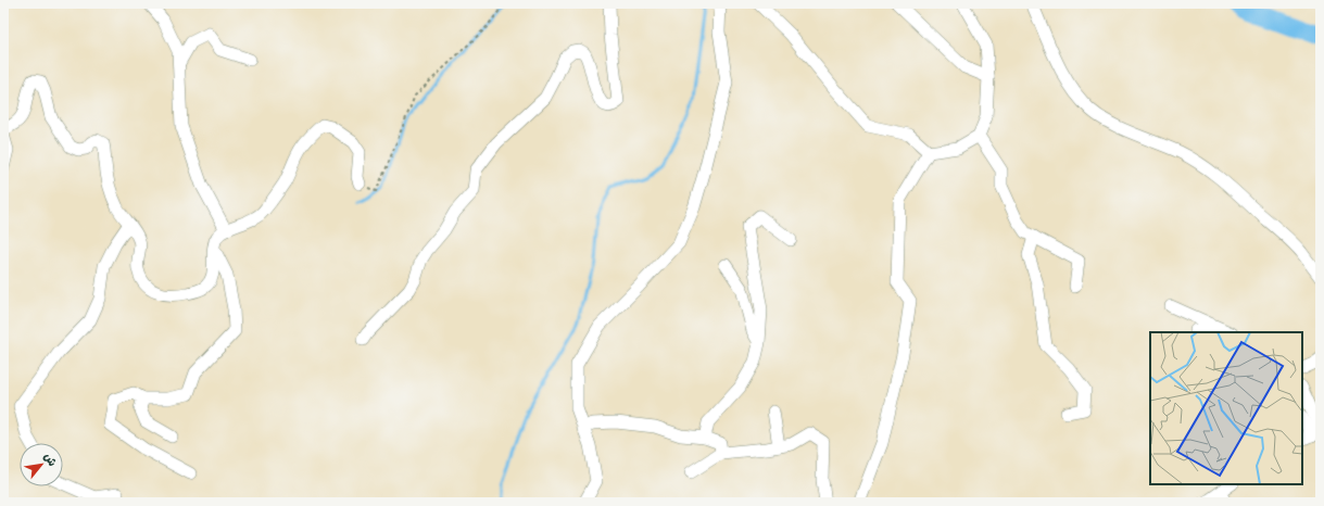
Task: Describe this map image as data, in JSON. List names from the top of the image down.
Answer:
{
  "north": "top right"
}
